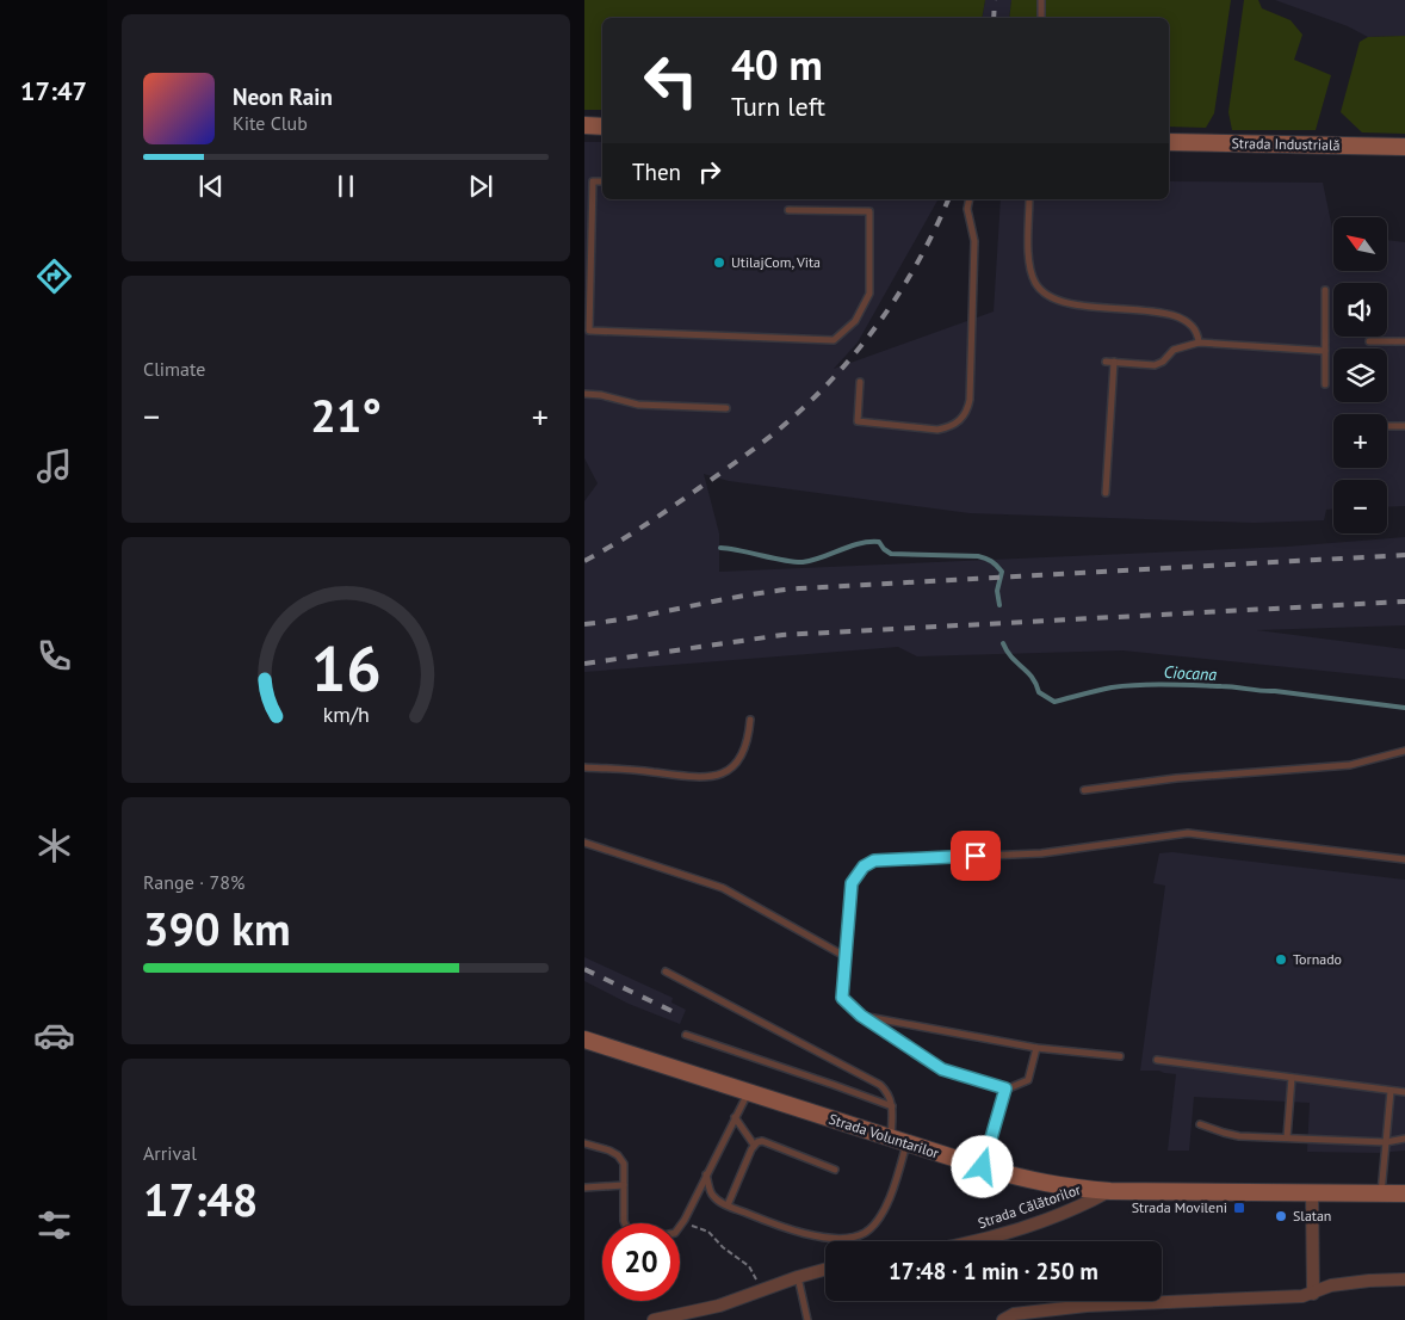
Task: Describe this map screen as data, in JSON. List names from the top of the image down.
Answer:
{
  "streets": {
    "main road": ["Strada Industrială", "Strada Voluntarilor"],
    "street": ["Strada Călătorilor"]
  },
  "crossings": [
    ["Strada Voluntarilor", "Strada Călătorilor"]
  ],
  "water": ["Ciocana"],
  "places": {
    "other": ["UtilajCom, Vita", "Tornado", "Slatan"],
    "transit": ["Strada Movileni"]
  },
  "north": "top left",
  "page": {
    "tabs": "17:47",
    "turn": ["40 m", "Turn left"],
    "song": ["Neon Rain", "Kite Club"],
    "then": "Then",
    "map_buttons": ["+", "−"],
    "tile": [
      "Climate",
      ["Range · 78%", "390 km"],
      ["Arrival", "17:48"]
    ],
    "heat": ["−", "21°", "+"],
    "limit": "20",
    "trip": "17:48 · 1 min · 250 m",
    "gauge": ["16", "km/h"]
  }
}
